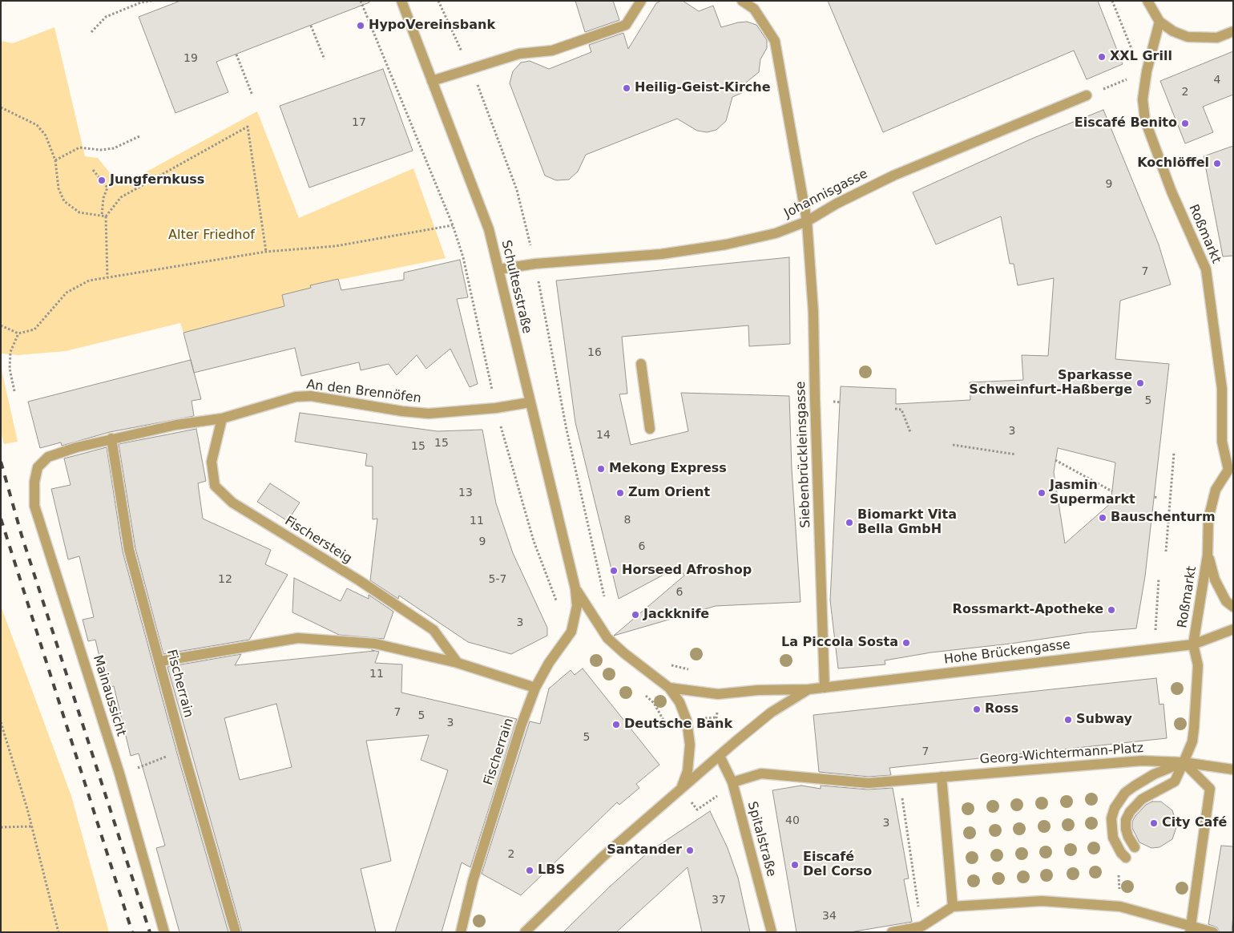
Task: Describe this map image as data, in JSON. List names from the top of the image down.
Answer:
{
  "streets": {
    "street": [
      "Johannisgasse",
      "Roßmarkt",
      "Schultesstraße",
      "An den Brennöfen",
      "Siebenbrückleinsgasse",
      "Fischersteig",
      "Hohe Brückengasse",
      "Fischerrain",
      "Mainaussicht",
      "Georg-Wichtermann-Platz",
      "Spitalstraße"
    ]
  },
  "crossings": [
    ["Johannisgasse", "Schultesstraße"],
    ["Johannisgasse", "Siebenbrückleinsgasse"],
    ["Roßmarkt", "Hohe Brückengasse"],
    ["Schultesstraße", "An den Brennöfen"],
    ["Schultesstraße", "Fischerrain"],
    ["An den Brennöfen", "Fischersteig"],
    ["An den Brennöfen", "Fischerrain"],
    ["An den Brennöfen", "Mainaussicht"],
    ["Siebenbrückleinsgasse", "Hohe Brückengasse"],
    ["Georg-Wichtermann-Platz", "Spitalstraße"]
  ],
  "parks": ["Alter Friedhof"],
  "places": [
    "HypoVereinsbank",
    "XXL Grill",
    "Heilig-Geist-Kirche",
    "Eiscafé Benito",
    "Kochlöffel",
    "Jungfernkuss",
    "Sparkasse Schweinfurt-Haßberge",
    "Mekong Express",
    "Zum Orient",
    "Jasmin Supermarkt",
    "Bauschenturm",
    "Biomarkt Vita Bella GmbH",
    "Horseed Afroshop",
    "Rossmarkt-Apotheke",
    "Jackknife",
    "La Piccola Sosta",
    "Ross",
    "Subway",
    "Deutsche Bank",
    "City Café",
    "Santander",
    "Eiscafé Del Corso",
    "LBS"
  ],
  "house_numbers": [
    "19",
    "4",
    "2",
    "17",
    "9",
    "7",
    "16",
    "5",
    "3",
    "14",
    "15",
    "15",
    "13",
    "8",
    "11",
    "9",
    "6",
    "12",
    "5-7",
    "6",
    "3",
    "11",
    "7",
    "5",
    "3",
    "5",
    "7",
    "40",
    "3",
    "2",
    "37",
    "34"
  ]
}
